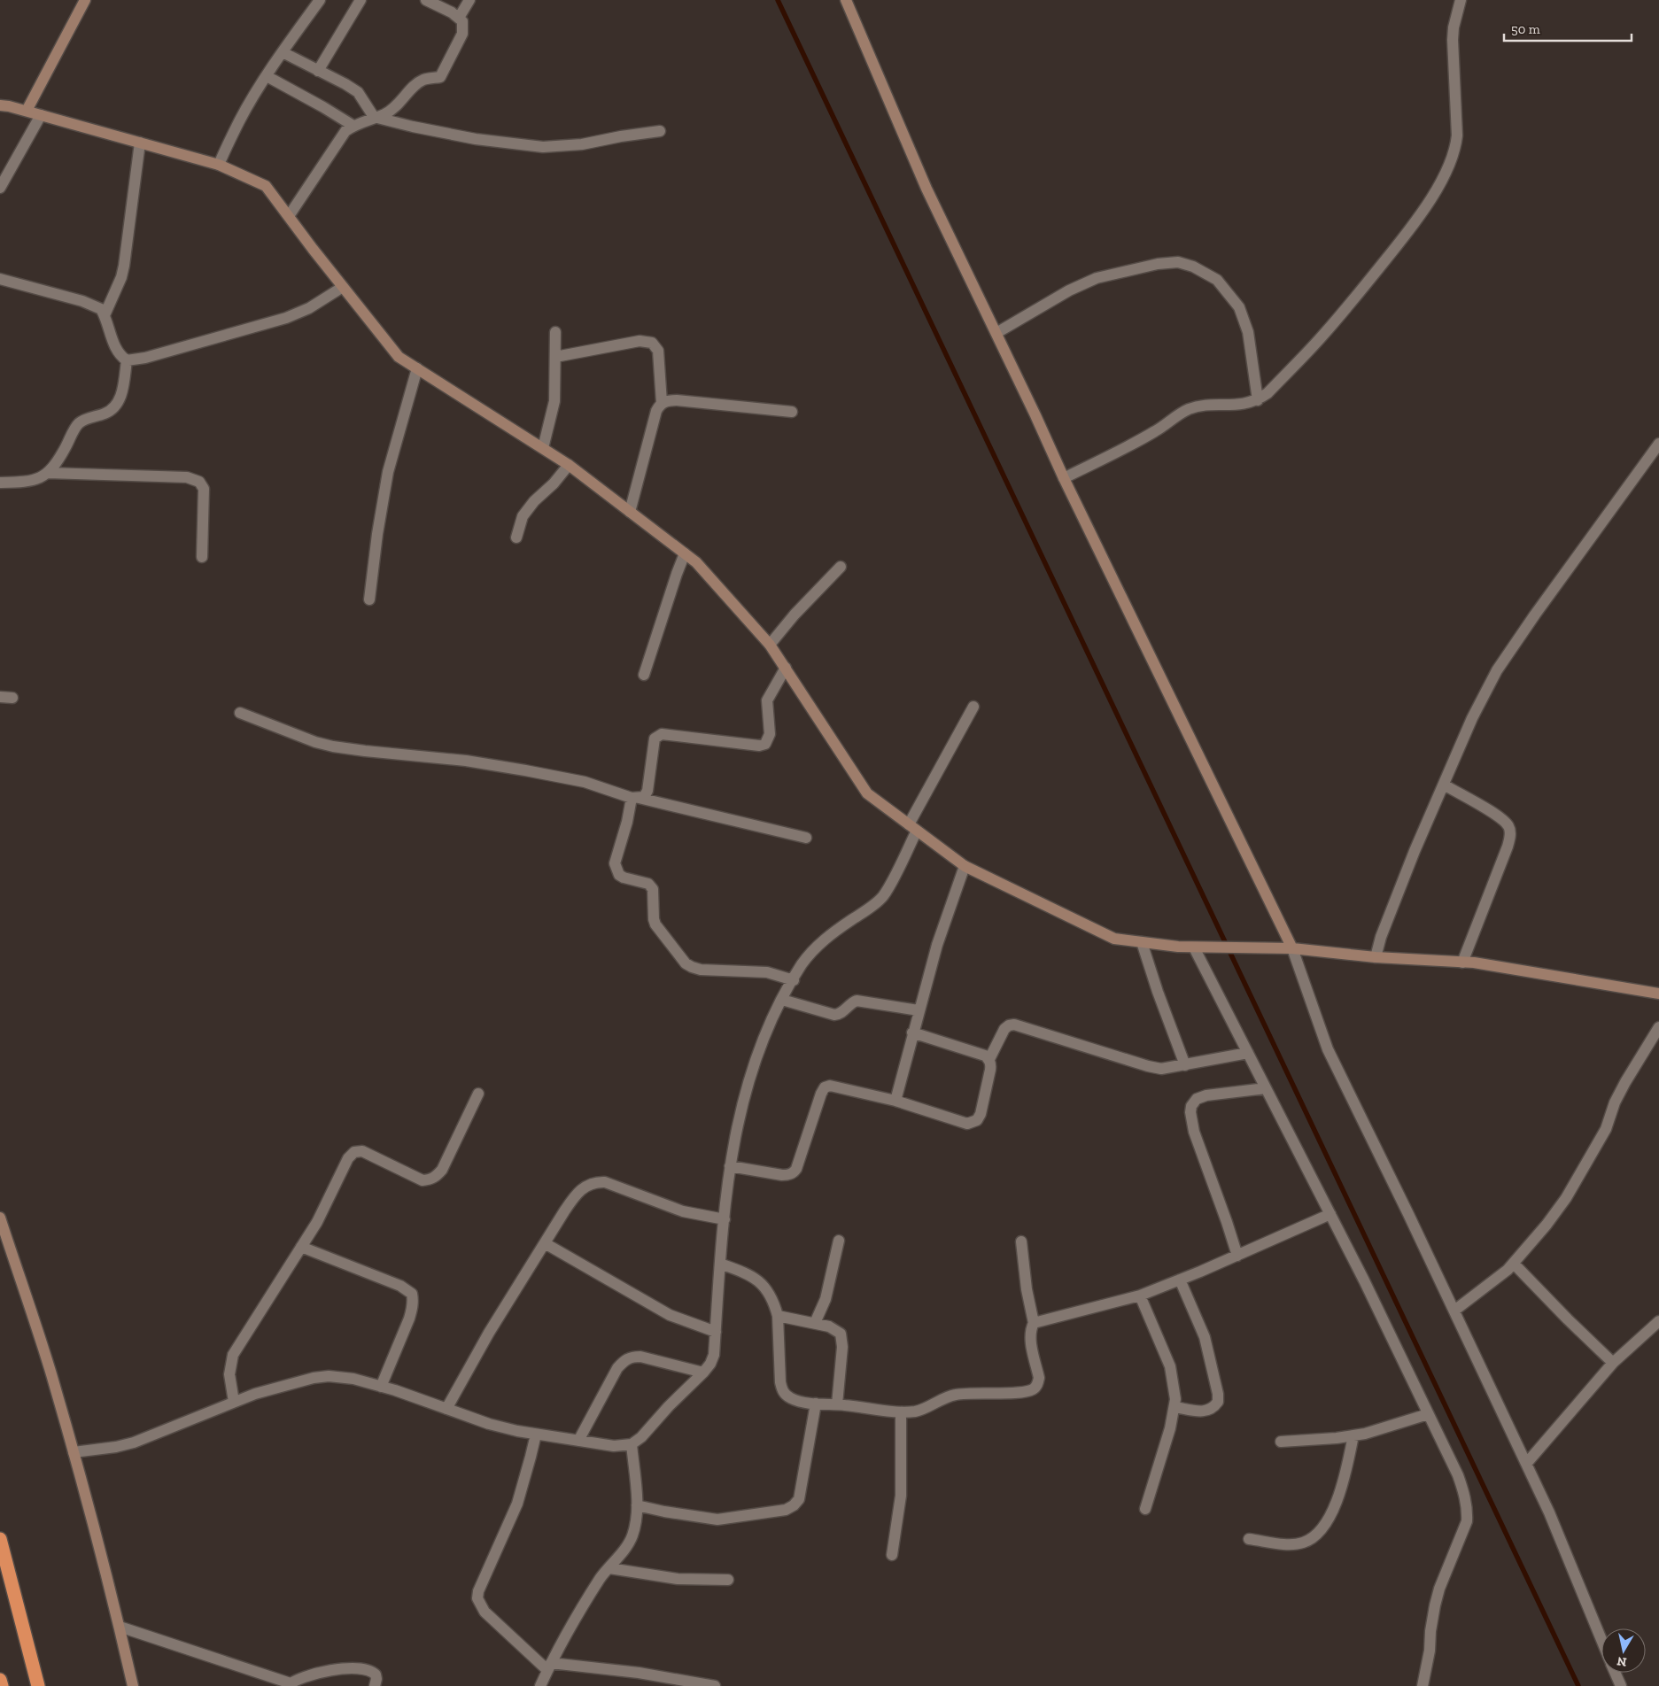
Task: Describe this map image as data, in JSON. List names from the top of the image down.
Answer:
{
  "scale_bar": "50 m",
  "north": "bottom"
}
